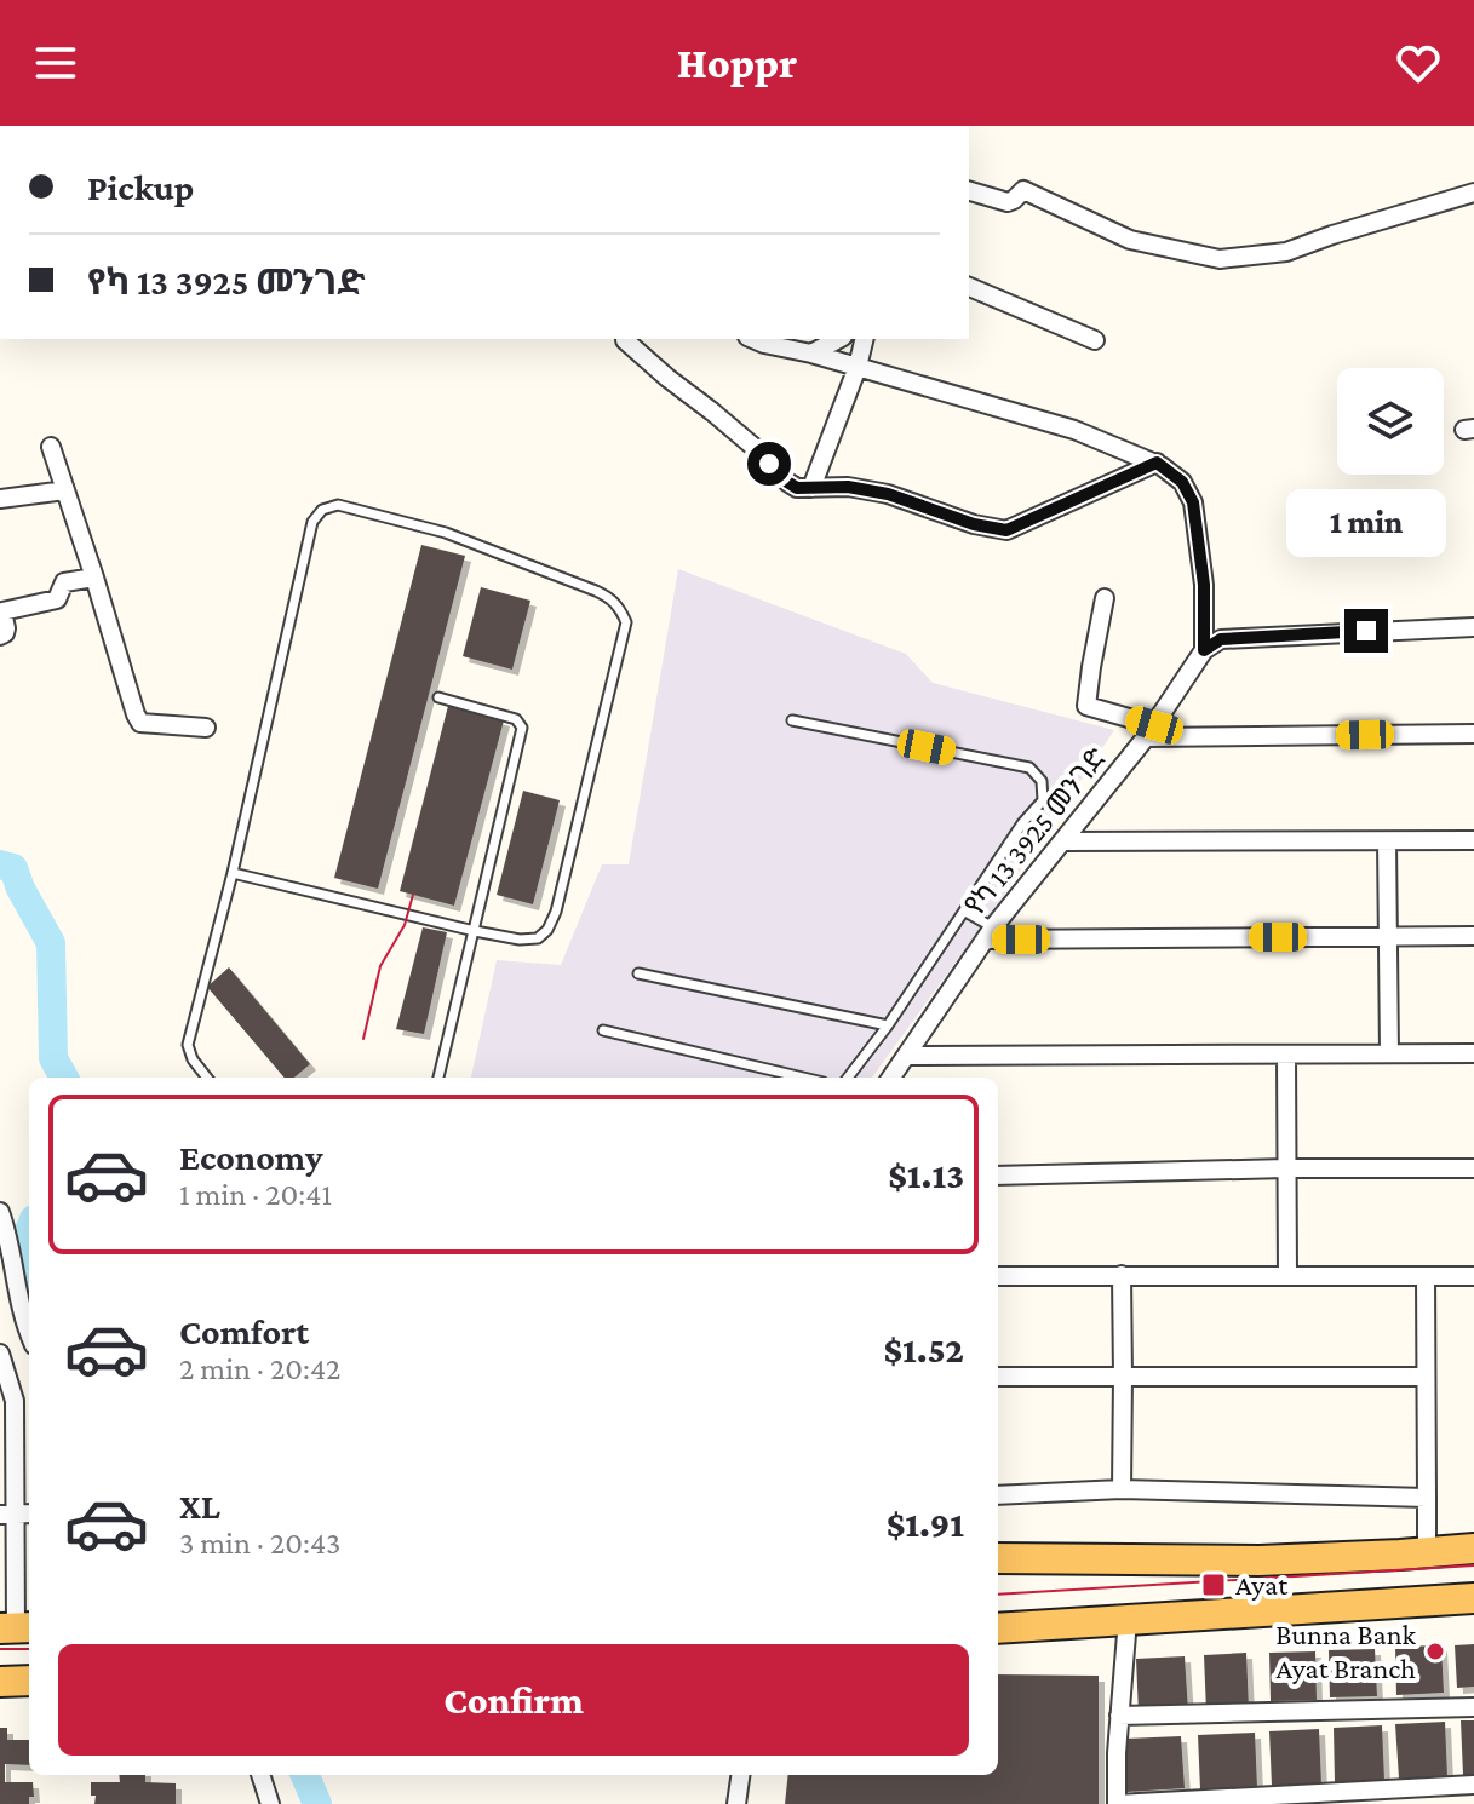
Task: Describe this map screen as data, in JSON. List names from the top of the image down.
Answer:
{
  "streets": {
    "street": ["የካ 13 3925 መንገድ"]
  },
  "places": {
    "transit": ["Ayat"],
    "other": ["Bunna Bank Ayat Branch"]
  },
  "page": {
    "header": "Hoppr",
    "banner": ["Pickup", "የካ 13 3925 መንገድ"],
    "bubble": "1 min",
    "list": [
      {
        "name": "Economy",
        "note": "1 min · 20:41",
        "value": "$1.13"
      },
      {
        "name": "Comfort",
        "note": "2 min · 20:42",
        "value": "$1.52"
      },
      {
        "name": "XL",
        "note": "3 min · 20:43",
        "value": "$1.91"
      }
    ],
    "buttons": "Confirm"
  }
}
